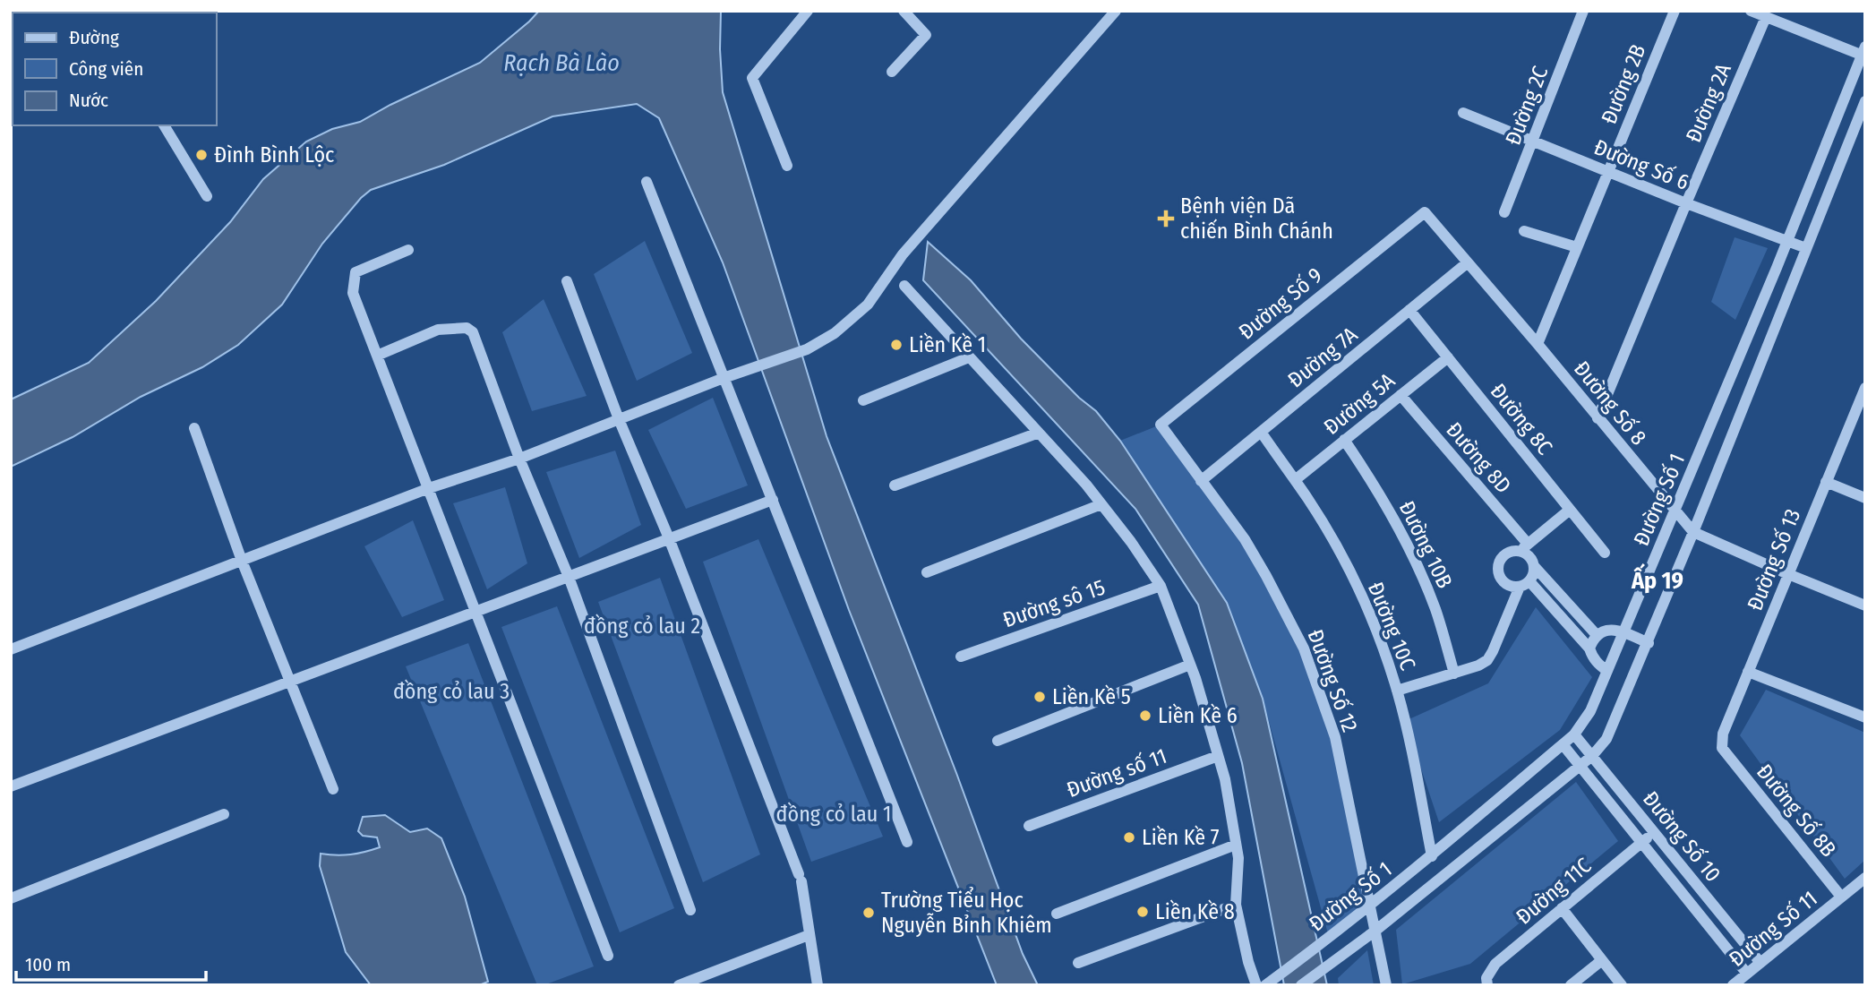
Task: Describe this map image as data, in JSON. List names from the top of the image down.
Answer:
{
  "streets": {
    "street": [
      "Đường 2B",
      "Đường 2A",
      "Đường 2C",
      "Đường Số 6",
      "Đường Số 9",
      "Đường 7A",
      "Đường Số 8",
      "Đường 5A",
      "Đường 8C",
      "Đường 8D",
      "Đường Số 1",
      "Đường 10B",
      "Đường Số 13",
      "Đường sô 15",
      "Đường 10C",
      "Đường Số 12",
      "Đường số 11",
      "Đường Số 8B",
      "Đường Số 10",
      "Đường 11C",
      "Đường Số 11"
    ]
  },
  "crossings": [
    ["Đường 2B", "Đường Số 6"],
    ["Đường 2B", "Đường Số 8"],
    ["Đường 2A", "Đường Số 6"],
    ["Đường 2A", "Đường Số 8"],
    ["Đường 2C", "Đường Số 6"],
    ["Đường Số 6", "Đường Số 1"],
    ["Đường Số 9", "Đường Số 8"],
    ["Đường Số 9", "Đường Số 12"],
    ["Đường 7A", "Đường Số 8"],
    ["Đường 7A", "Đường 8C"],
    ["Đường 7A", "Đường 10C"],
    ["Đường 7A", "Đường Số 12"],
    ["Đường Số 8", "Đường Số 1"],
    ["Đường Số 8", "Đường Số 13"],
    ["Đường 5A", "Đường 8C"],
    ["Đường 5A", "Đường 8D"],
    ["Đường 5A", "Đường 10B"],
    ["Đường 5A", "Đường 10C"],
    ["Đường Số 1", "Đường 10C"],
    ["Đường Số 1", "Đường Số 12"],
    ["Đường Số 1", "Đường Số 10"],
    ["Đường Số 13", "Đường Số 8B"],
    ["Đường Số 8B", "Đường Số 11"],
    ["Đường Số 10", "Đường 11C"],
    ["Đường Số 10", "Đường Số 11"]
  ],
  "districts": ["Ấp 19"],
  "water": ["Rạch Bà Lào"],
  "parks": ["đồng cỏ lau 2", "đồng cỏ lau 3", "đồng cỏ lau 1"],
  "places": {
    "other": [
      "Đình Bình Lộc",
      "Liền Kề 1",
      "Liền Kề 5",
      "Liền Kề 6",
      "Liền Kề 7",
      "Liền Kề 8",
      "Trường Tiểu Học Nguyễn Bỉnh Khiêm"
    ],
    "health": ["Bệnh viện Dã chiến Bình Chánh"]
  },
  "legend": ["Đường", "Công viên", "Nước"],
  "scale_bar": "100 m"
}
